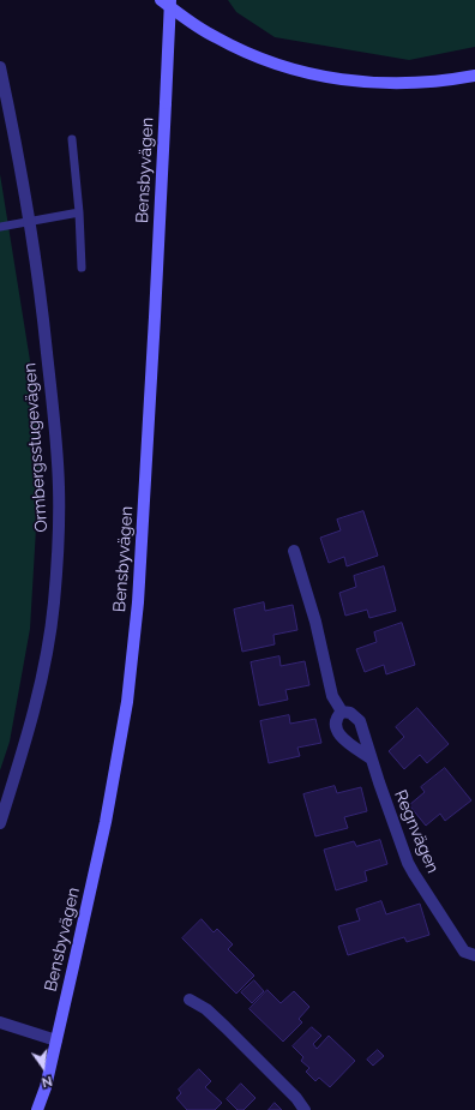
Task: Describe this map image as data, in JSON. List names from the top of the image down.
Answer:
{
  "streets": {
    "main road": ["Bensbyvägen"],
    "street": ["Ormbergsstugevägen", "Regnvägen"]
  },
  "north": "bottom"
}
